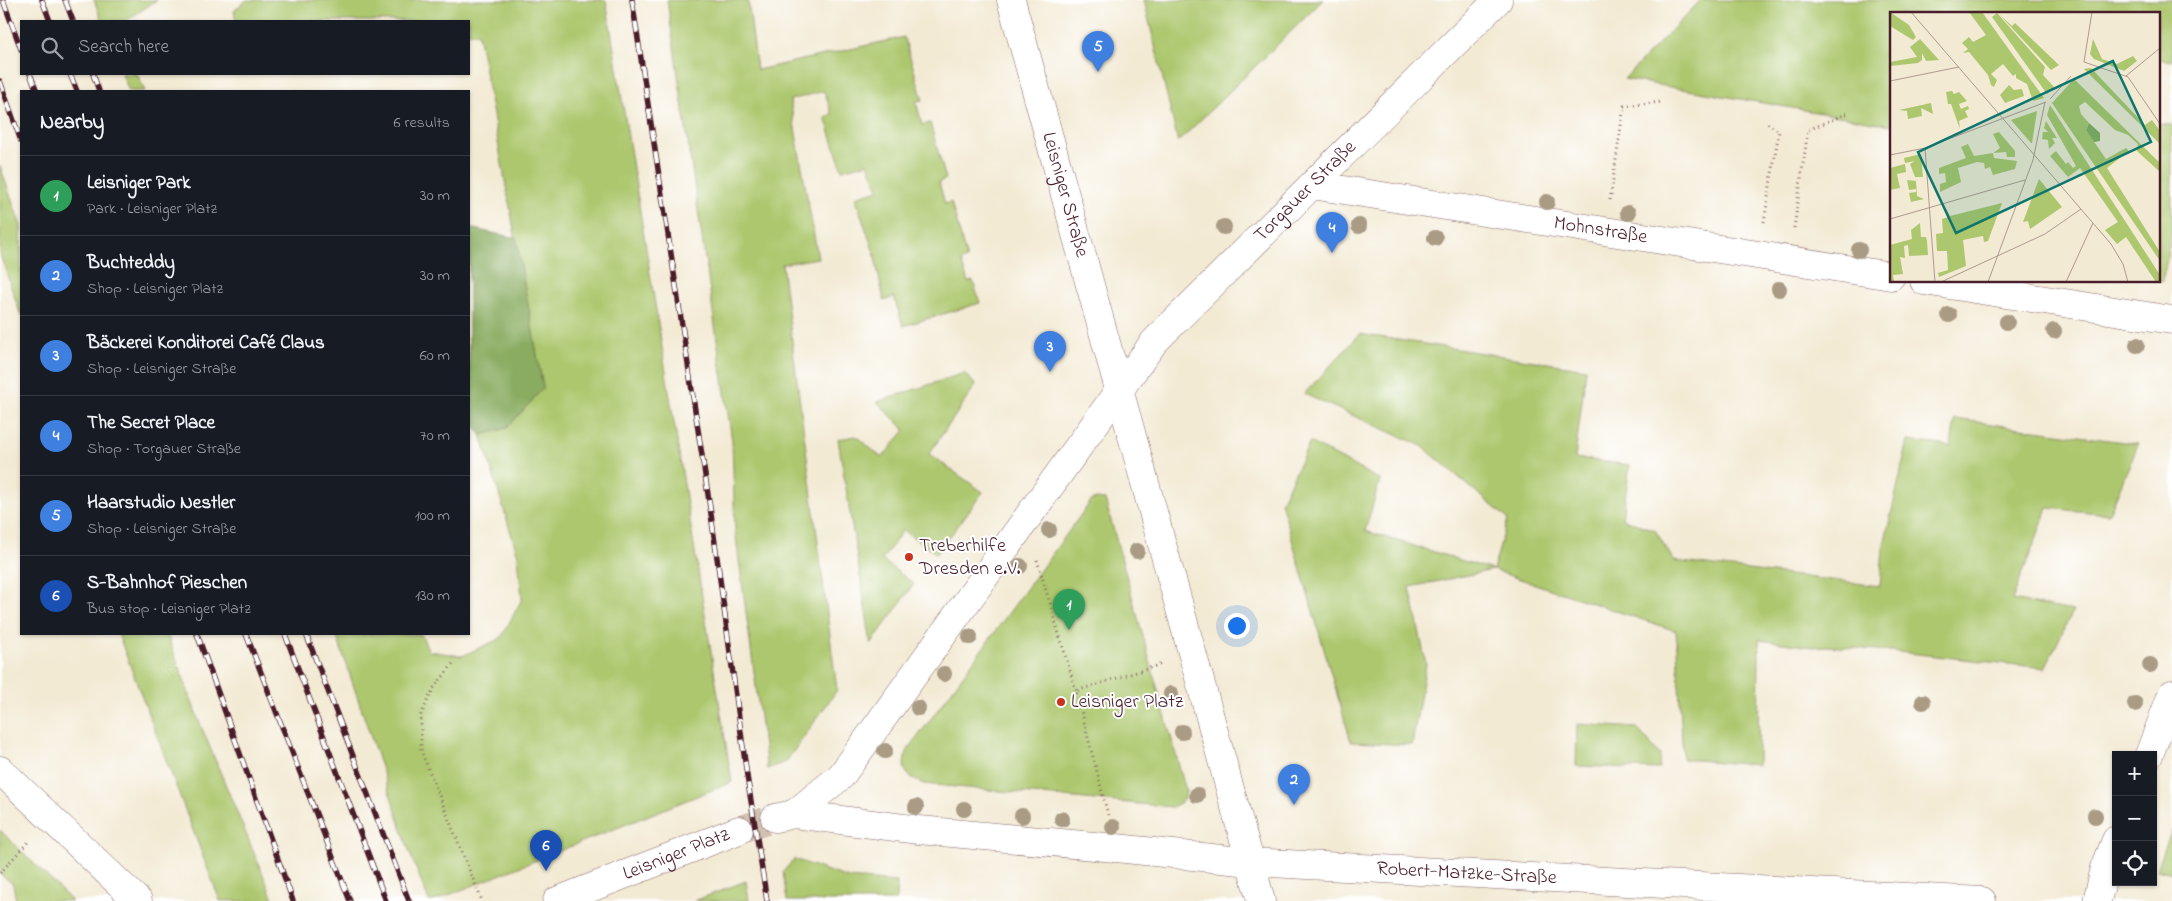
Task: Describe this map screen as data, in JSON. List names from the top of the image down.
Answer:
{
  "streets": {
    "street": [
      "Torgauer Straße",
      "Leisniger Straße",
      "Mohnstraße",
      "Leisniger Platz",
      "Robert-Matzke-Straße"
    ]
  },
  "crossings": [
    ["Torgauer Straße", "Leisniger Straße"],
    ["Torgauer Straße", "Mohnstraße"]
  ],
  "places": ["Treberhilfe Dresden e.V.", "Leisniger Platz"],
  "page": {
    "search": "Search here",
    "pins": [
      "5",
      "4",
      "3",
      "1",
      "2",
      "6"
    ],
    "heading": ["Nearby", "6 results"],
    "list": [
      {
        "mark": "1",
        "name": "Leisniger Park",
        "note": "Park · Leisniger Platz",
        "value": "30 m"
      },
      {
        "mark": "2",
        "name": "Buchteddy",
        "note": "Shop · Leisniger Platz",
        "value": "30 m"
      },
      {
        "mark": "3",
        "name": "Bäckerei Konditorei Café Claus",
        "note": "Shop · Leisniger Straße",
        "value": "60 m"
      },
      {
        "mark": "4",
        "name": "The Secret Place",
        "note": "Shop · Torgauer Straße",
        "value": "70 m"
      },
      {
        "mark": "5",
        "name": "Haarstudio Nestler",
        "note": "Shop · Leisniger Straße",
        "value": "100 m"
      },
      {
        "mark": "6",
        "name": "S-Bahnhof Pieschen",
        "note": "Bus stop · Leisniger Platz",
        "value": "130 m"
      }
    ],
    "map_buttons": ["+", "−"]
  }
}
